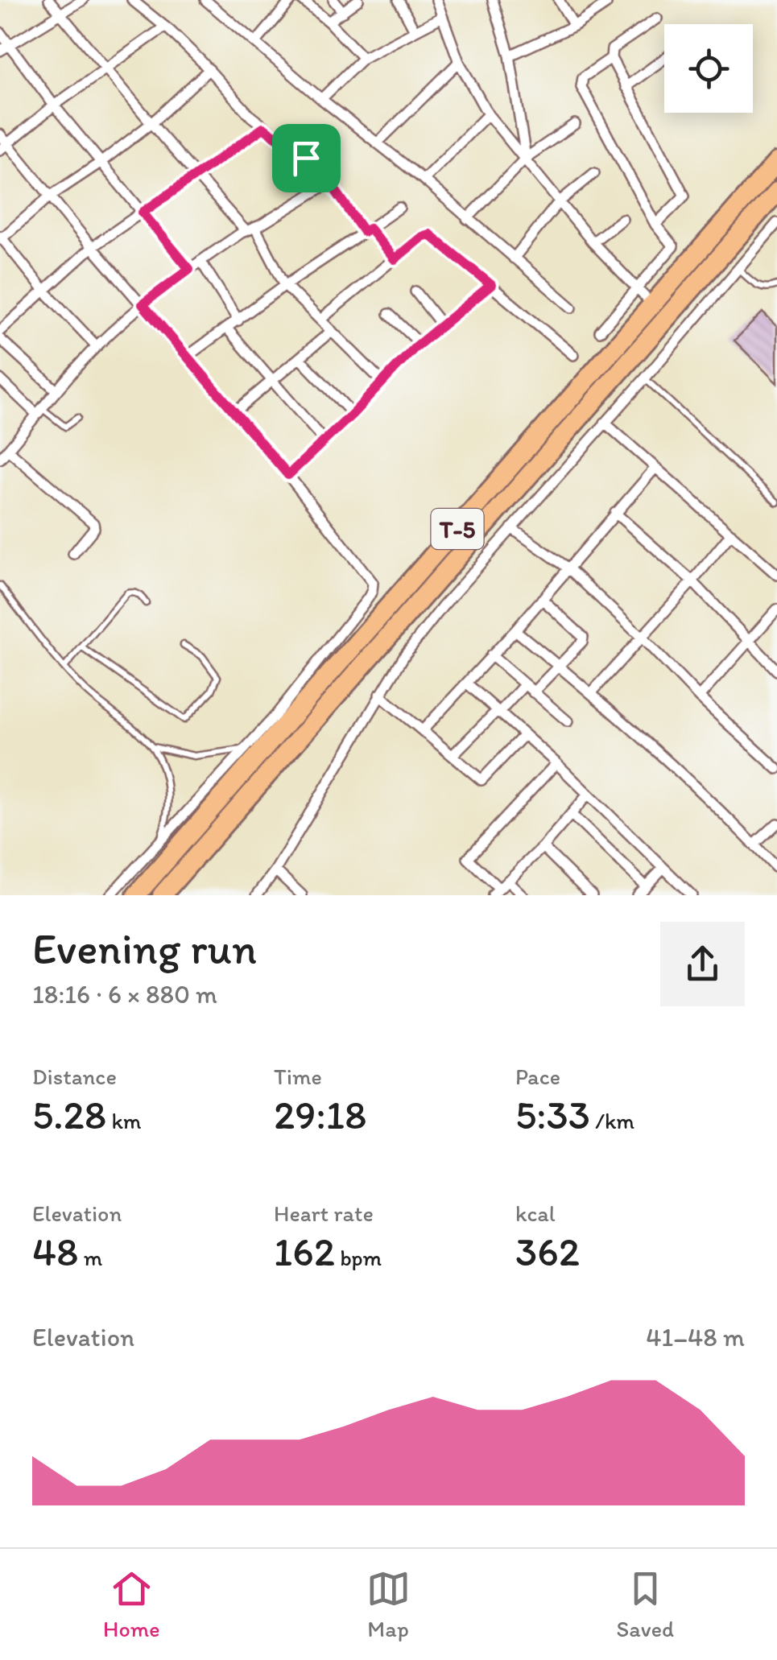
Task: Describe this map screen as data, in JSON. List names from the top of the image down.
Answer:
{
  "streets": {
    "highway": ["T-5"]
  },
  "page": {
    "heading": ["Evening run", "18:16 · 6 × 880 m"],
    "stats": [
      ["Distance", "5.28 km"],
      ["Time", "29:18"],
      ["Pace", "5:33 /km"],
      ["Elevation", "48 m"],
      ["Heart rate", "162 bpm"],
      ["kcal", "362"]
    ],
    "chart": ["Elevation", "41–48 m"],
    "tabs": ["Home", "Map", "Saved"]
  }
}
